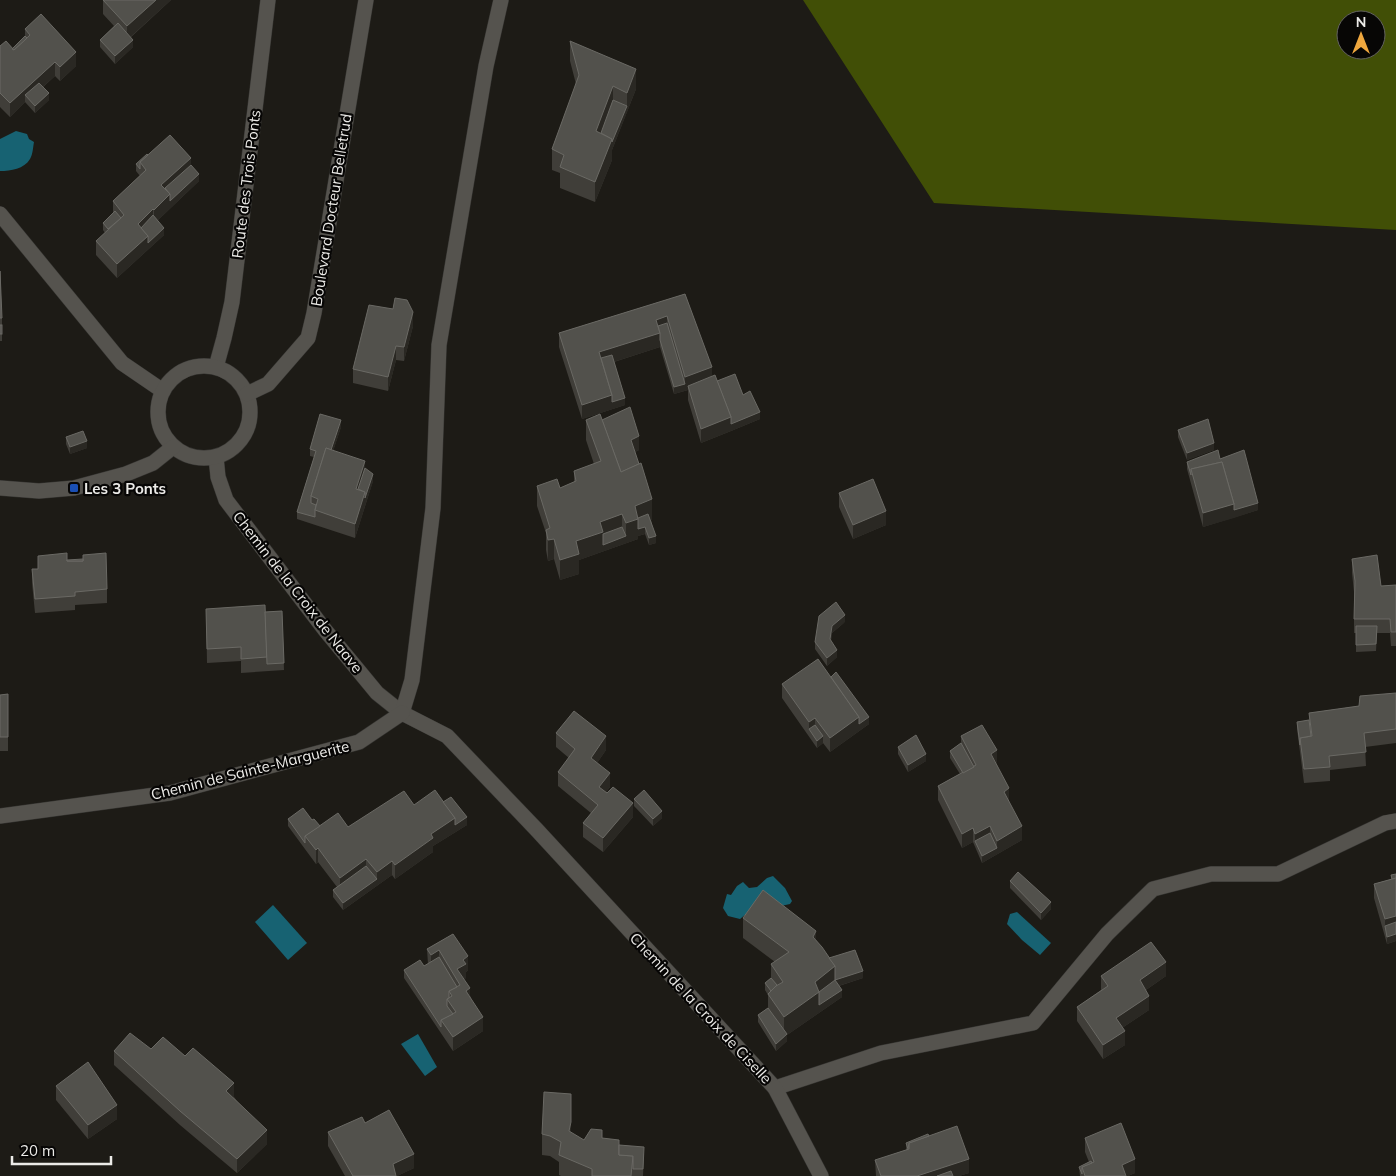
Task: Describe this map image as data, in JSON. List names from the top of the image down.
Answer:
{
  "streets": {
    "street": [
      "Route des Trois Ponts",
      "Boulevard Docteur Belletrud",
      "Chemin de la Croix de Naave",
      "Chemin de Sainte-Marguerite",
      "Chemin de la Croix de Ciselle"
    ]
  },
  "crossings": [
    ["Route des Trois Ponts", "Boulevard Docteur Belletrud"],
    ["Route des Trois Ponts", "Chemin de la Croix de Naave"],
    ["Boulevard Docteur Belletrud", "Chemin de la Croix de Naave"],
    ["Chemin de la Croix de Naave", "Chemin de Sainte-Marguerite"],
    ["Chemin de la Croix de Naave", "Chemin de la Croix de Ciselle"],
    ["Chemin de Sainte-Marguerite", "Chemin de la Croix de Ciselle"]
  ],
  "places": {
    "transit": ["Les 3 Ponts"]
  },
  "scale_bar": "20 m",
  "north": "top"
}
